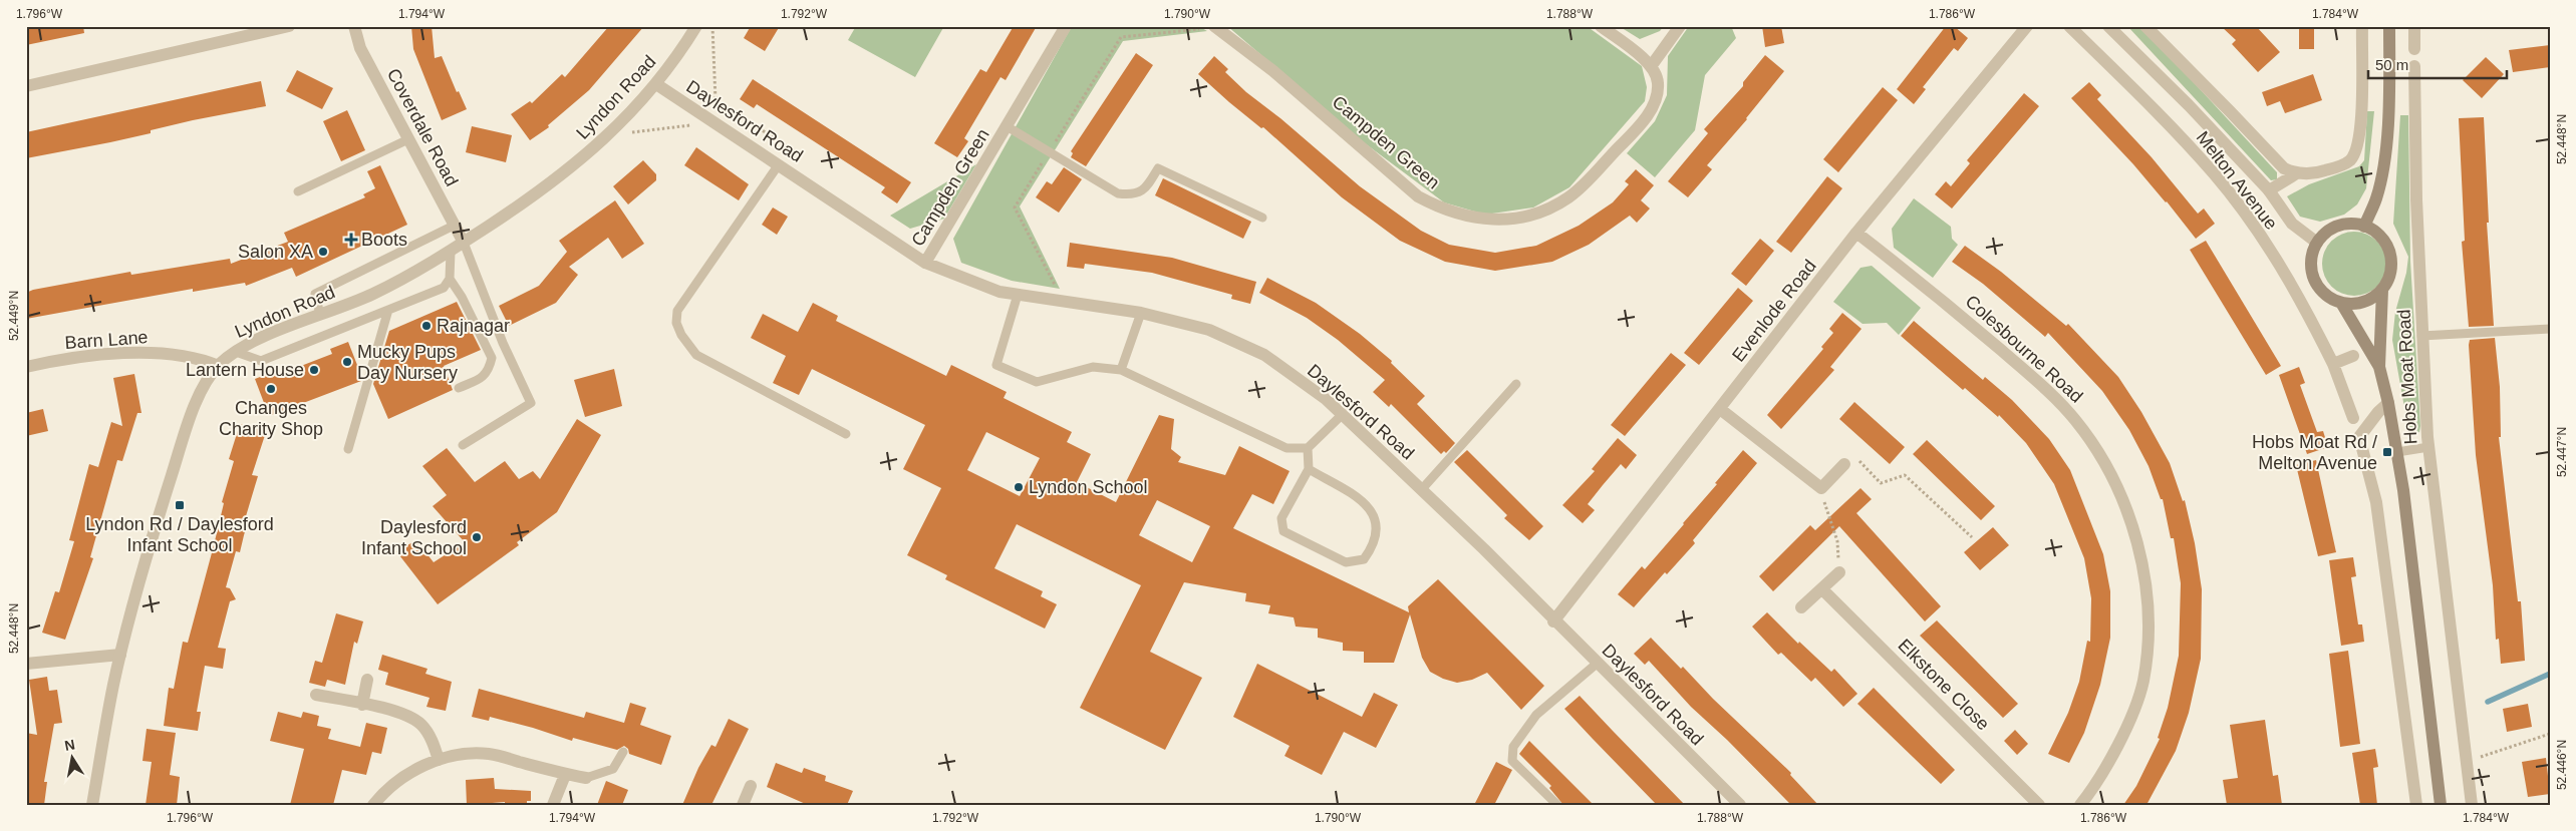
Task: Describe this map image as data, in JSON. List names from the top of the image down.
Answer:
{
  "streets": {
    "main road": ["Hobs Moat Road"],
    "street": [
      "Lyndon Road",
      "Daylesford Road",
      "Coverdale Road",
      "Campden Green",
      "Melton Avenue",
      "Evenlode Road",
      "Barn Lane",
      "Colesbourne Road",
      "Elkstone Close"
    ]
  },
  "crossings": [
    ["Lyndon Road", "Daylesford Road"],
    ["Lyndon Road", "Coverdale Road"],
    ["Lyndon Road", "Barn Lane"],
    ["Daylesford Road", "Campden Green"],
    ["Daylesford Road", "Evenlode Road"],
    ["Melton Avenue", "Hobs Moat Road"],
    ["Evenlode Road", "Colesbourne Road"]
  ],
  "places": {
    "health": ["Boots"],
    "other": [
      "Salon XA",
      "Rajnagar",
      "Mucky Pups Day Nursery",
      "Lantern House",
      "Changes Charity Shop",
      "Lyndon School",
      "Daylesford Infant School"
    ],
    "transit": ["Hobs Moat Rd / Melton Avenue", "Lyndon Rd / Daylesford Infant School"]
  },
  "scale_bar": "50 m",
  "north": "top",
  "coordinates": [
    "1.796°W",
    "1.794°W",
    "1.792°W",
    "1.790°W",
    "1.788°W",
    "1.786°W",
    "1.784°W",
    "52.448°N",
    "52.449°N",
    "52.447°N",
    "52.446°N"
  ]
}
